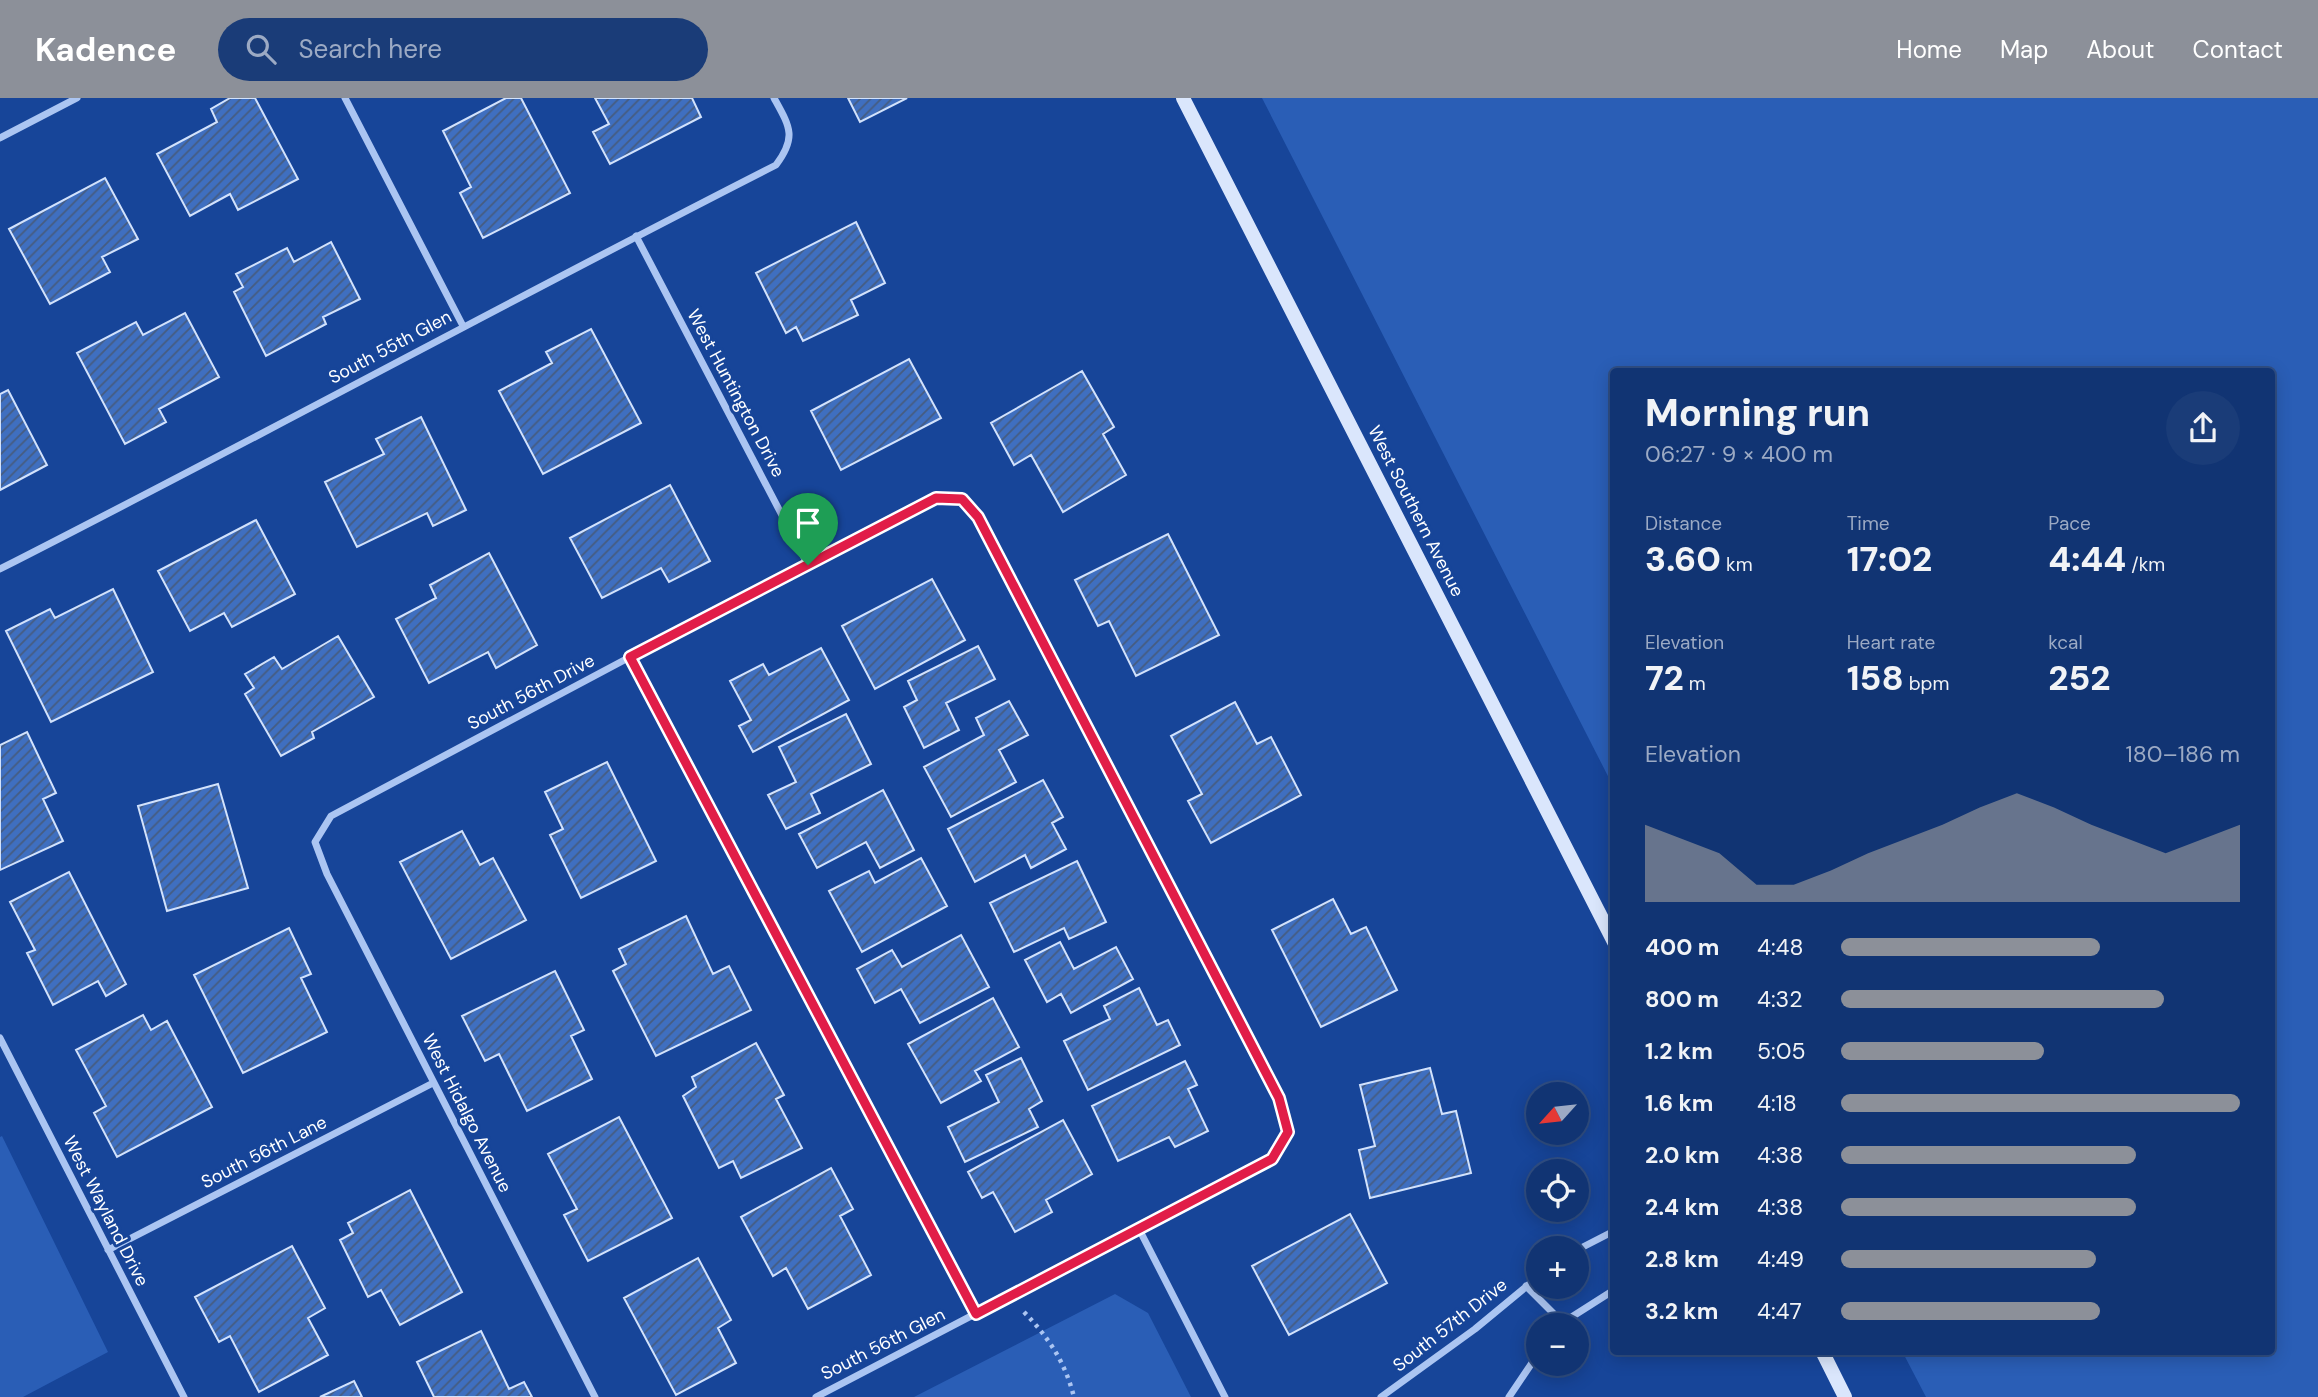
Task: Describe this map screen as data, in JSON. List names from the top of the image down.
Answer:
{
  "streets": {
    "main road": ["West Southern Avenue"],
    "street": [
      "South 55th Glen",
      "West Huntington Drive",
      "South 56th Drive",
      "West Hidalgo Avenue",
      "South 56th Lane",
      "West Wayland Drive",
      "South 57th Drive",
      "South 56th Glen"
    ]
  },
  "crossings": [
    ["South 55th Glen", "West Huntington Drive"],
    ["West Huntington Drive", "South 56th Drive"],
    ["South 56th Drive", "West Hidalgo Avenue"],
    ["South 56th Drive", "South 56th Glen"],
    ["West Hidalgo Avenue", "South 56th Lane"],
    ["South 56th Lane", "West Wayland Drive"]
  ],
  "north": "bottom left",
  "page": {
    "header": "Kadence",
    "search": "Search here",
    "nav": [
      "Home",
      "Map",
      "About",
      "Contact"
    ],
    "heading": ["Morning run", "06:27 · 9 × 400 m"],
    "stats": [
      ["Distance", "3.60 km"],
      ["Time", "17:02"],
      ["Pace", "4:44 /km"],
      ["Elevation", "72 m"],
      ["Heart rate", "158 bpm"],
      ["kcal", "252"]
    ],
    "chart": ["Elevation", "180–186 m"],
    "list": [
      {
        "name": "400 m",
        "note": "4:48"
      },
      {
        "name": "800 m",
        "note": "4:32"
      },
      {
        "name": "1.2 km",
        "note": "5:05"
      },
      {
        "name": "1.6 km",
        "note": "4:18"
      },
      {
        "name": "2.0 km",
        "note": "4:38"
      },
      {
        "name": "2.4 km",
        "note": "4:38"
      },
      {
        "name": "2.8 km",
        "note": "4:49"
      },
      {
        "name": "3.2 km",
        "note": "4:47"
      }
    ],
    "map_buttons": ["+", "−"]
  }
}
